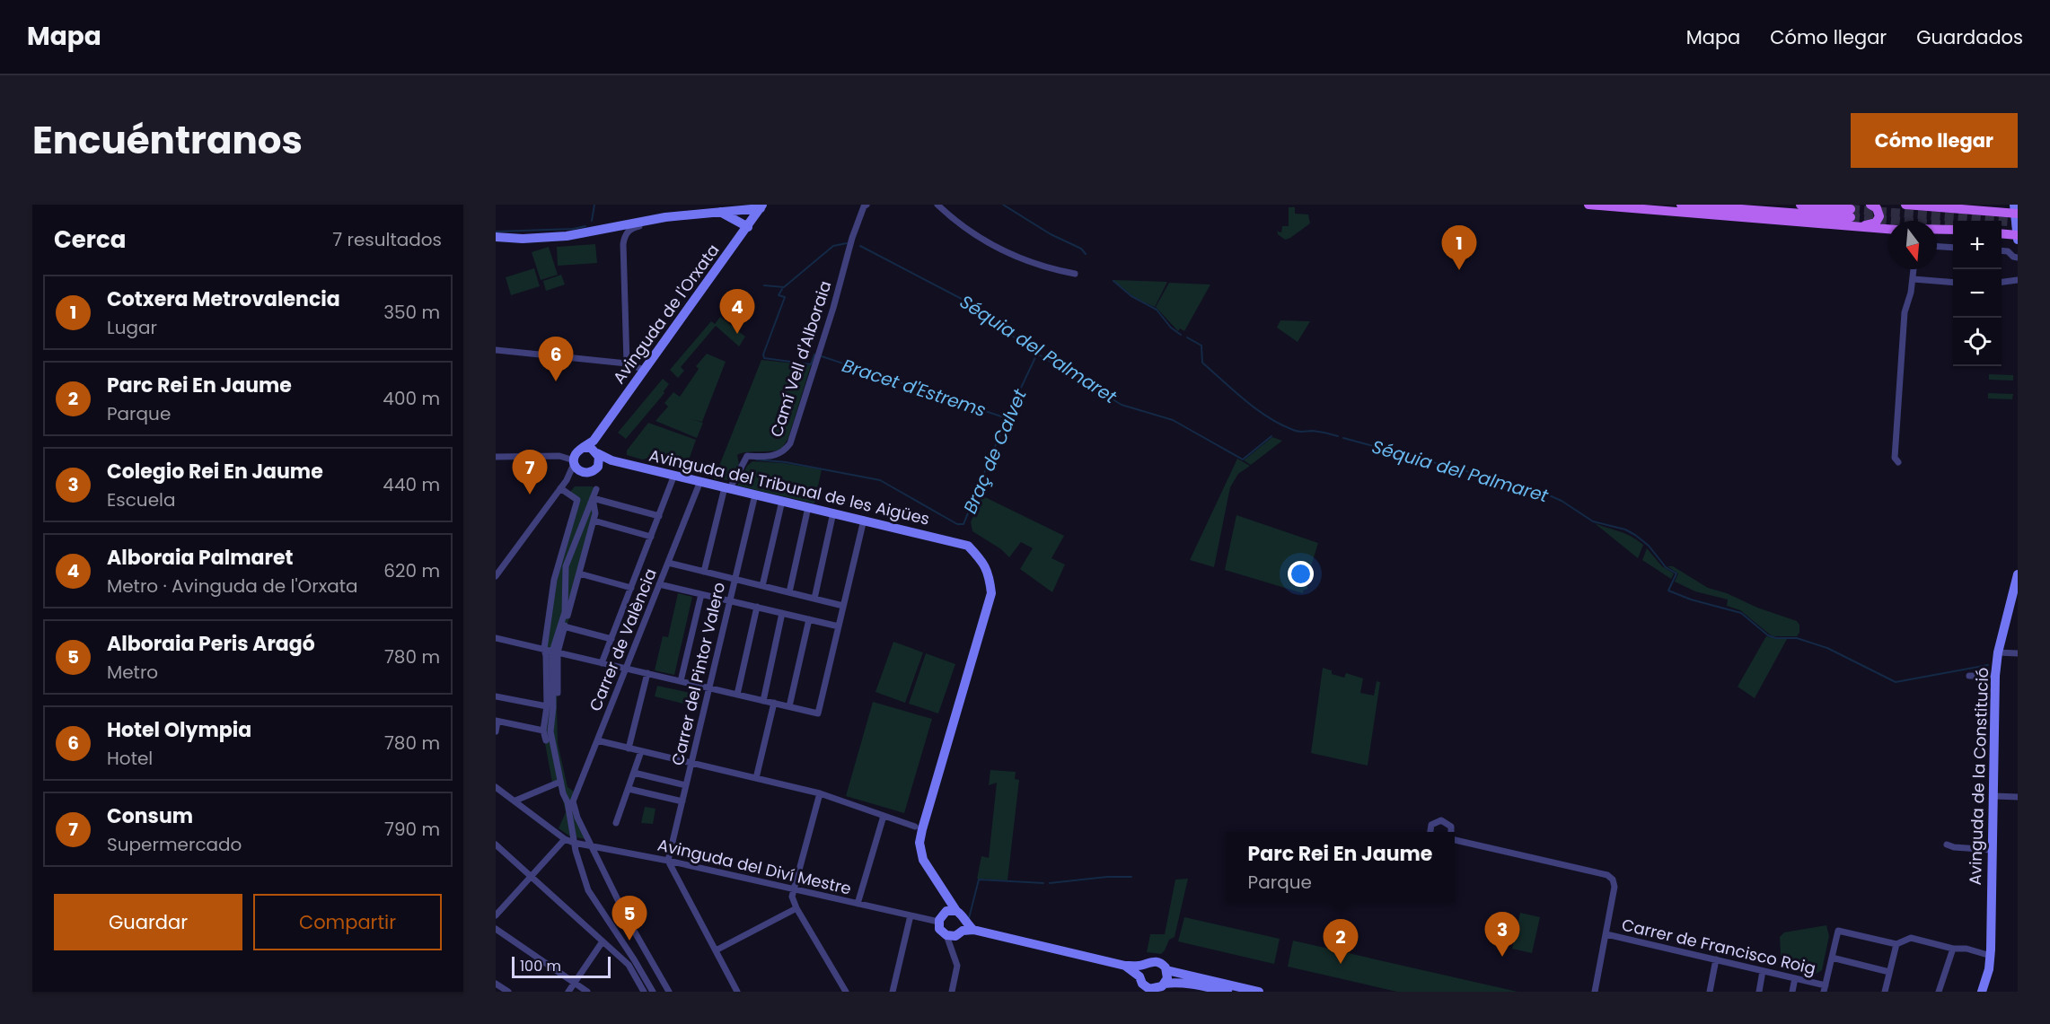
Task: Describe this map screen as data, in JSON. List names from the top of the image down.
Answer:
{
  "streets": {
    "street": [
      "Avinguda de l'Orxata",
      "Camí Vell d'Alboraia",
      "Avinguda del Tribunal de les Aigües",
      "Carrer de València",
      "Carrer del Pintor Valero",
      "Avinguda de la Constitució",
      "Avinguda del Diví Mestre",
      "Carrer de Francisco Roig"
    ]
  },
  "crossings": [
    ["Avinguda de l'Orxata", "Avinguda del Tribunal de les Aigües"],
    ["Camí Vell d'Alboraia", "Avinguda del Tribunal de les Aigües"],
    ["Avinguda del Tribunal de les Aigües", "Carrer de València"],
    ["Avinguda del Tribunal de les Aigües", "Carrer del Pintor Valero"],
    ["Avinguda del Tribunal de les Aigües", "Avinguda del Diví Mestre"],
    ["Carrer de València", "Avinguda del Diví Mestre"],
    ["Carrer del Pintor Valero", "Avinguda del Diví Mestre"]
  ],
  "water": ["Séquia del Palmaret", "Bracet d'Estrems", "Braç de Calvet"],
  "scale_bar": "100 m",
  "north": "bottom",
  "page": {
    "header": "Mapa",
    "nav": ["Mapa", "Cómo llegar", "Guardados"],
    "title": "Encuéntranos",
    "buttons": [
      "Cómo llegar",
      ["Guardar", "Compartir"]
    ],
    "heading": ["Cerca", "7 resultados"],
    "map_buttons": ["+", "−"],
    "pins": [
      "1",
      "4",
      "6",
      "7",
      "5",
      "3",
      "2"
    ],
    "list": [
      {
        "mark": "1",
        "name": "Cotxera Metrovalencia",
        "note": "Lugar",
        "value": "350 m"
      },
      {
        "mark": "2",
        "name": "Parc Rei En Jaume",
        "note": "Parque",
        "value": "400 m"
      },
      {
        "mark": "3",
        "name": "Colegio Rei En Jaume",
        "note": "Escuela",
        "value": "440 m"
      },
      {
        "mark": "4",
        "name": "Alboraia Palmaret",
        "note": "Metro · Avinguda de l'Orxata",
        "value": "620 m"
      },
      {
        "mark": "5",
        "name": "Alboraia Peris Aragó",
        "note": "Metro",
        "value": "780 m"
      },
      {
        "mark": "6",
        "name": "Hotel Olympia",
        "note": "Hotel",
        "value": "780 m"
      },
      {
        "mark": "7",
        "name": "Consum",
        "note": "Supermercado",
        "value": "790 m"
      }
    ],
    "popup": ["Parc Rei En Jaume", "Parque"],
    "scale": "100 m"
  }
}
